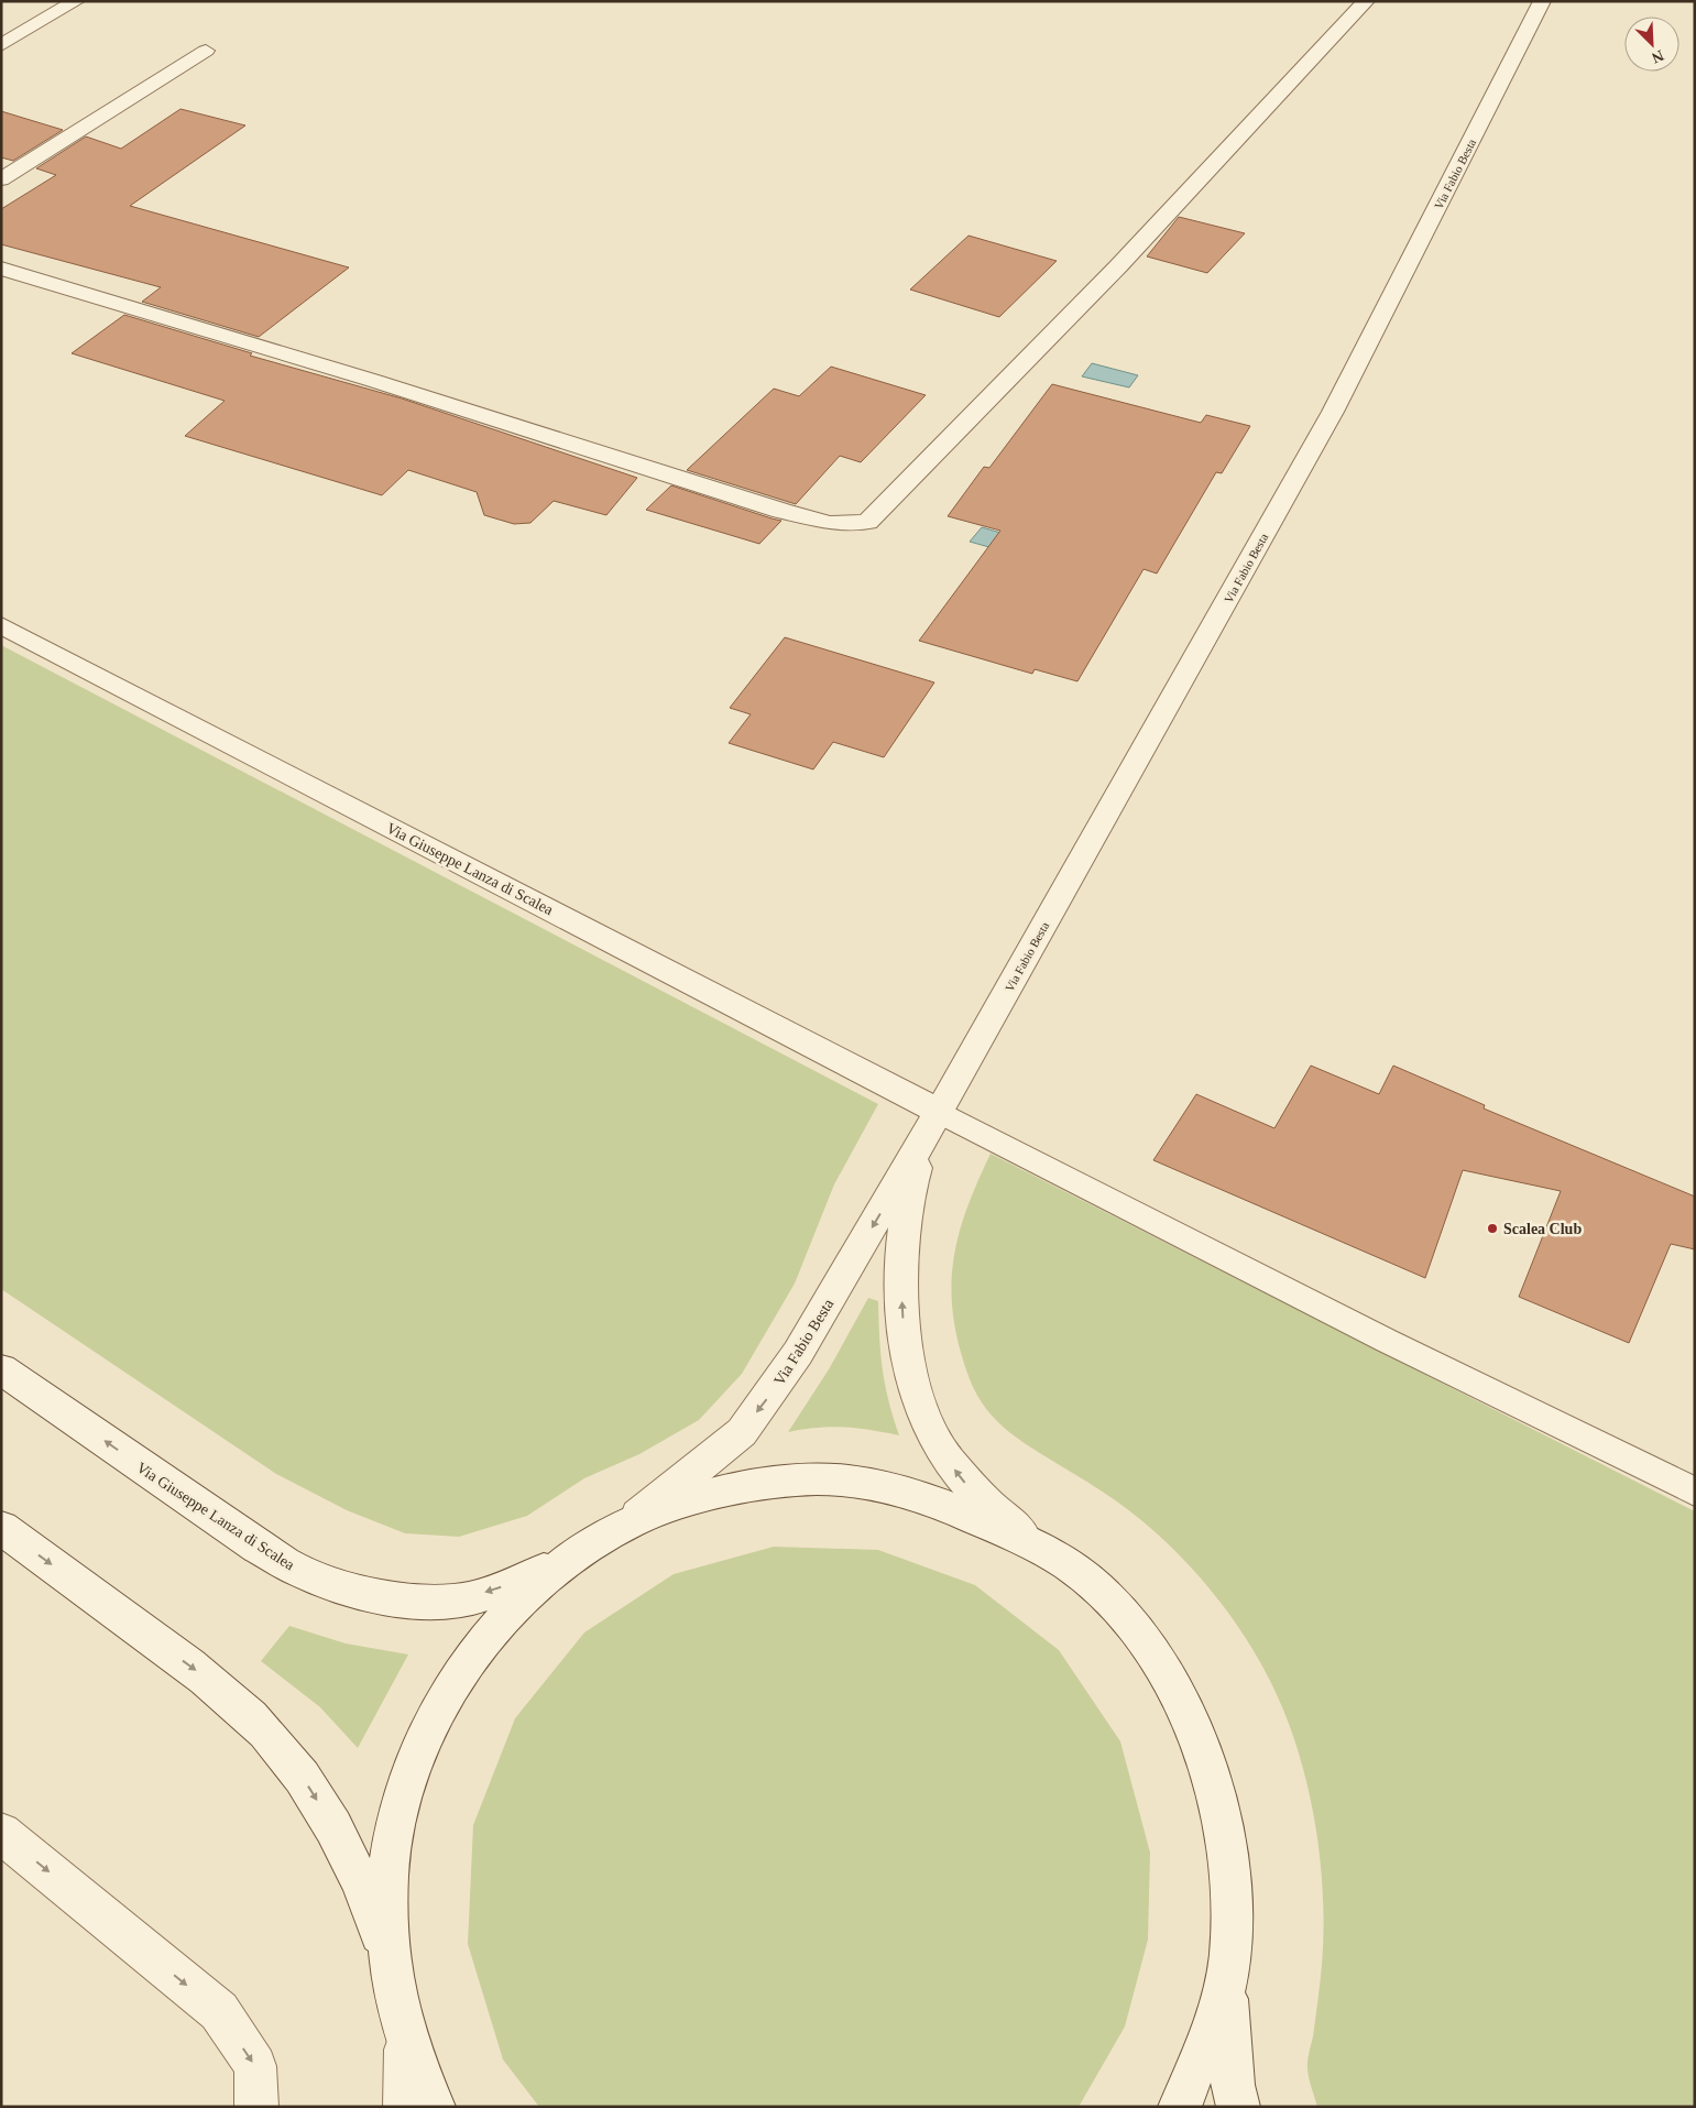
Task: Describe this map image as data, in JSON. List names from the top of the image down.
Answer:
{
  "streets": {
    "street": ["Via Fabio Besta", "Via Giuseppe Lanza di Scalea"]
  },
  "crossings": [
    ["Via Fabio Besta", "Via Giuseppe Lanza di Scalea"]
  ],
  "one_way": ["Via Giuseppe Lanza di Scalea"],
  "places": ["Scalea Club"],
  "north": "bottom right"
}
